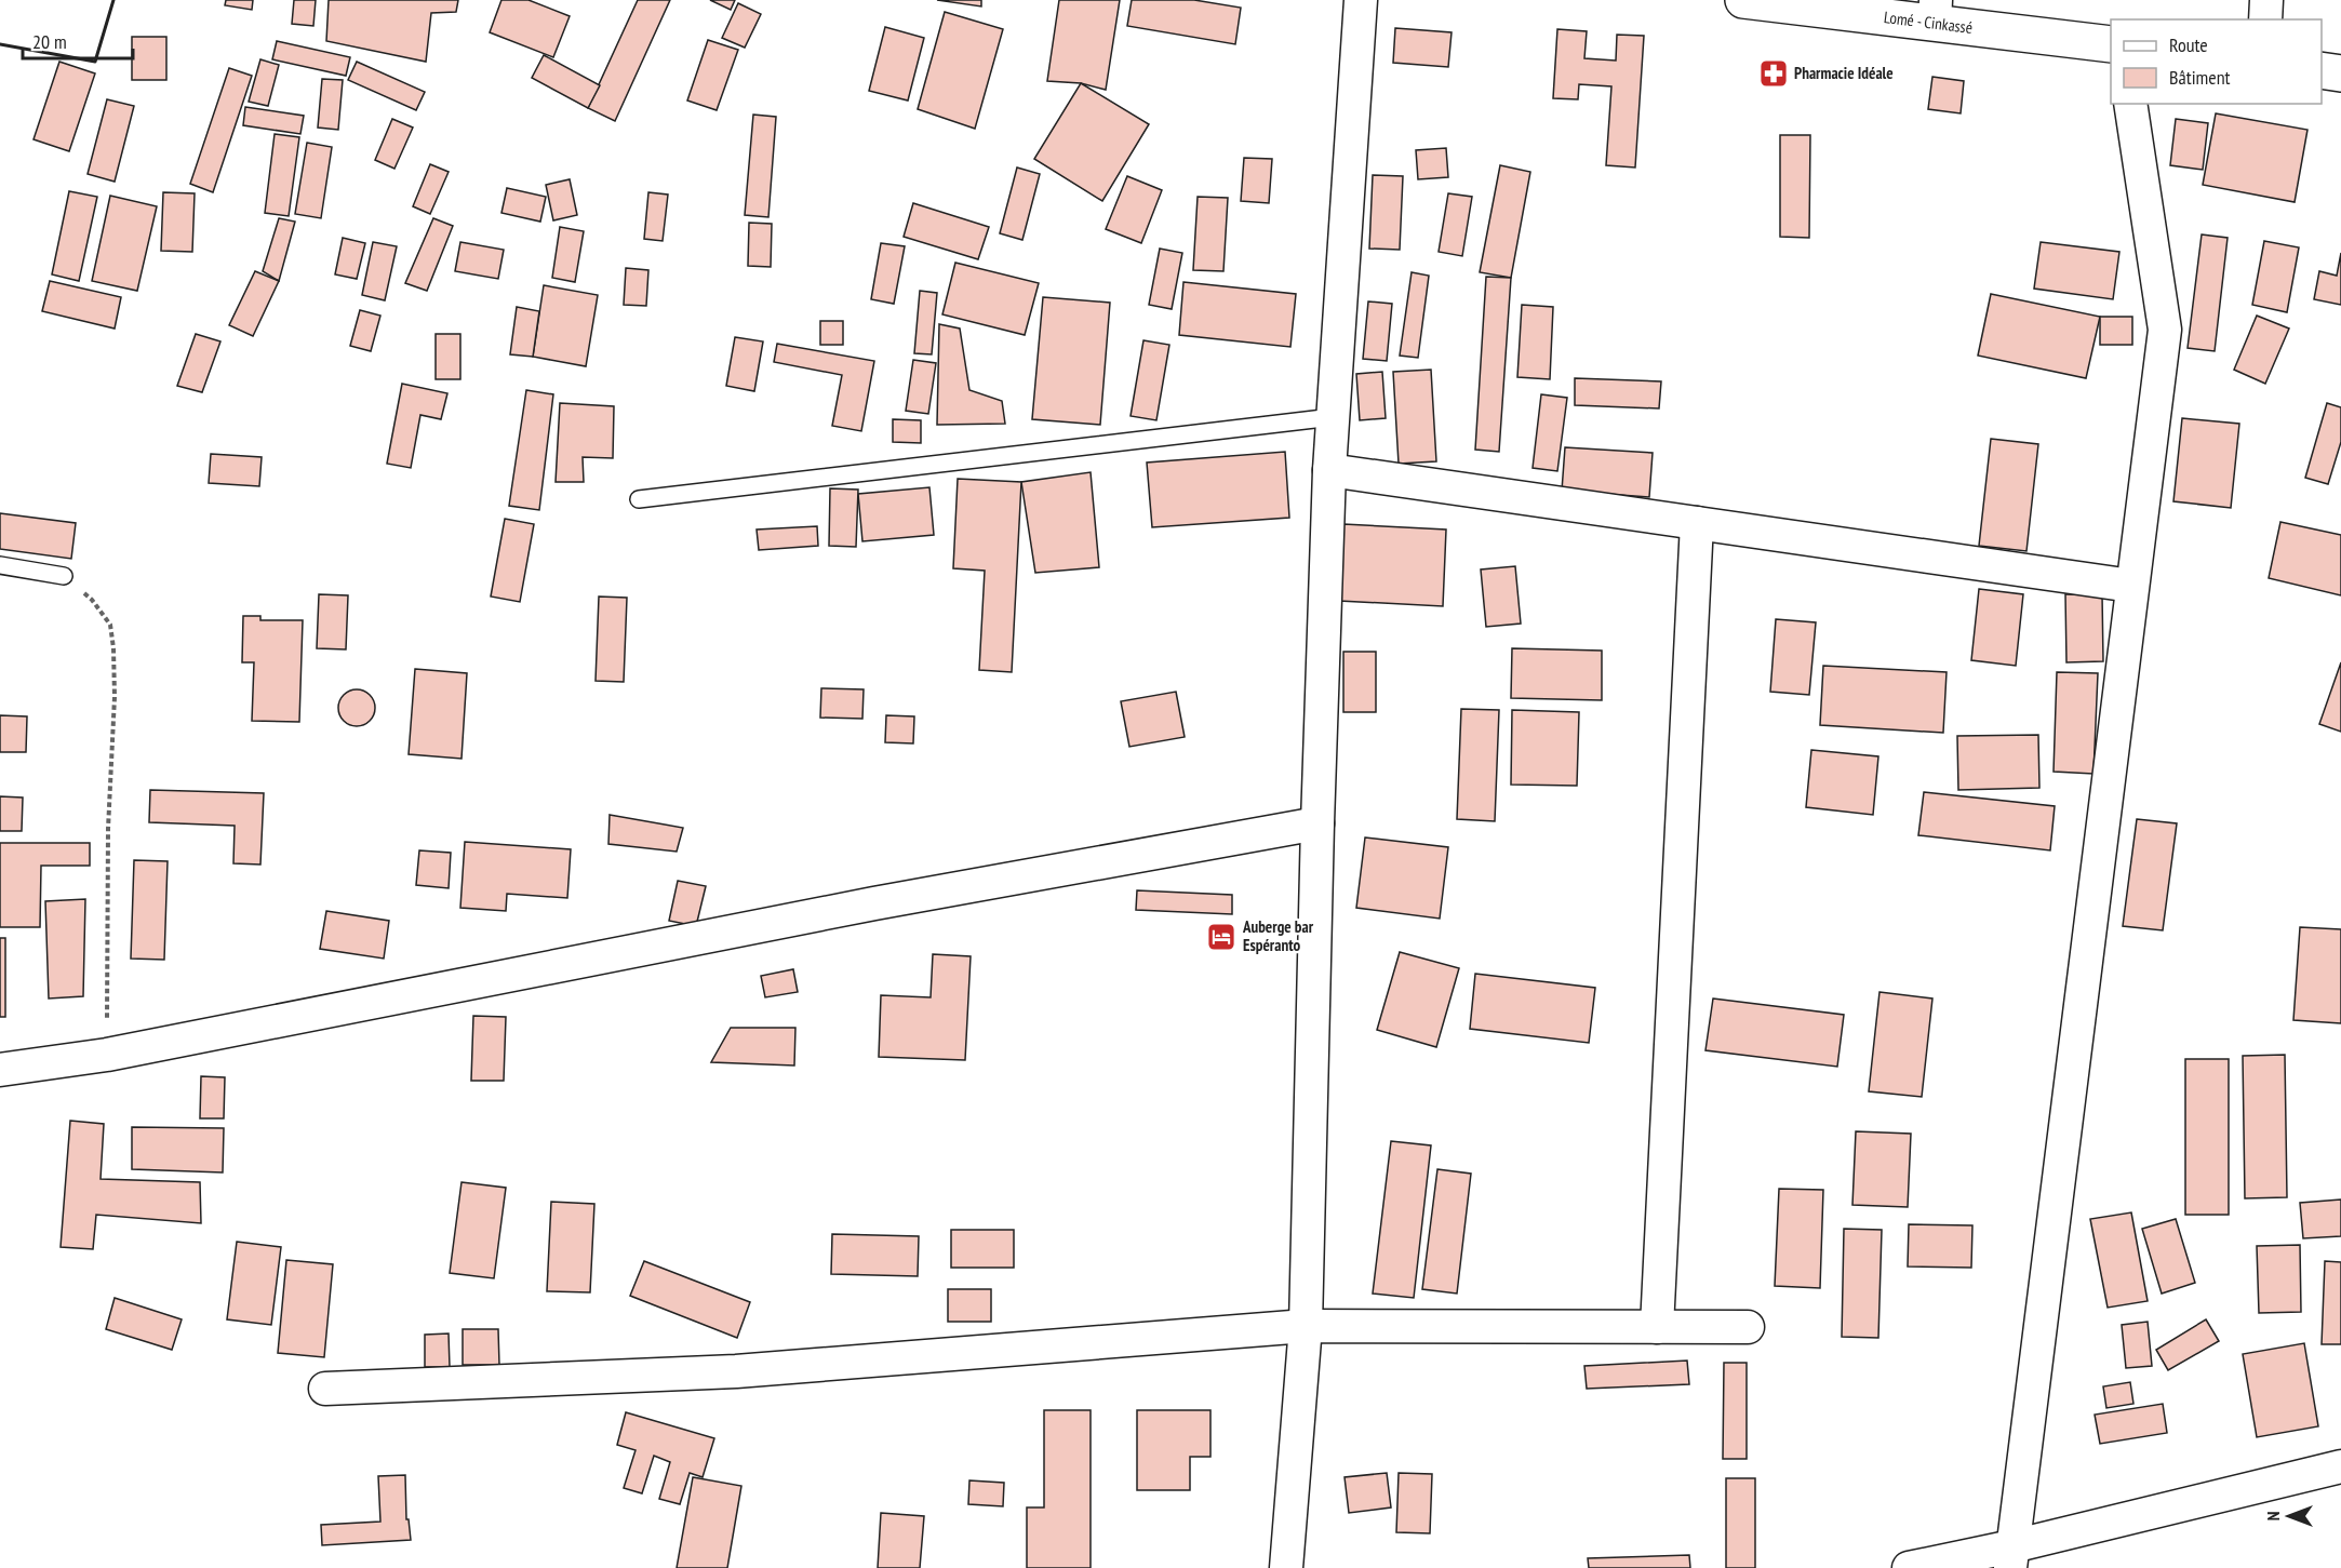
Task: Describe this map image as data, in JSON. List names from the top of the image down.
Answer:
{
  "streets": {
    "highway": ["Lomé - Cinkassé"]
  },
  "places": {
    "pharmacy": ["Pharmacie Idéale"],
    "hotel": ["Auberge bar Espéranto"]
  },
  "legend": ["Route", "Bâtiment"],
  "scale_bar": "20 m",
  "north": "left"
}
